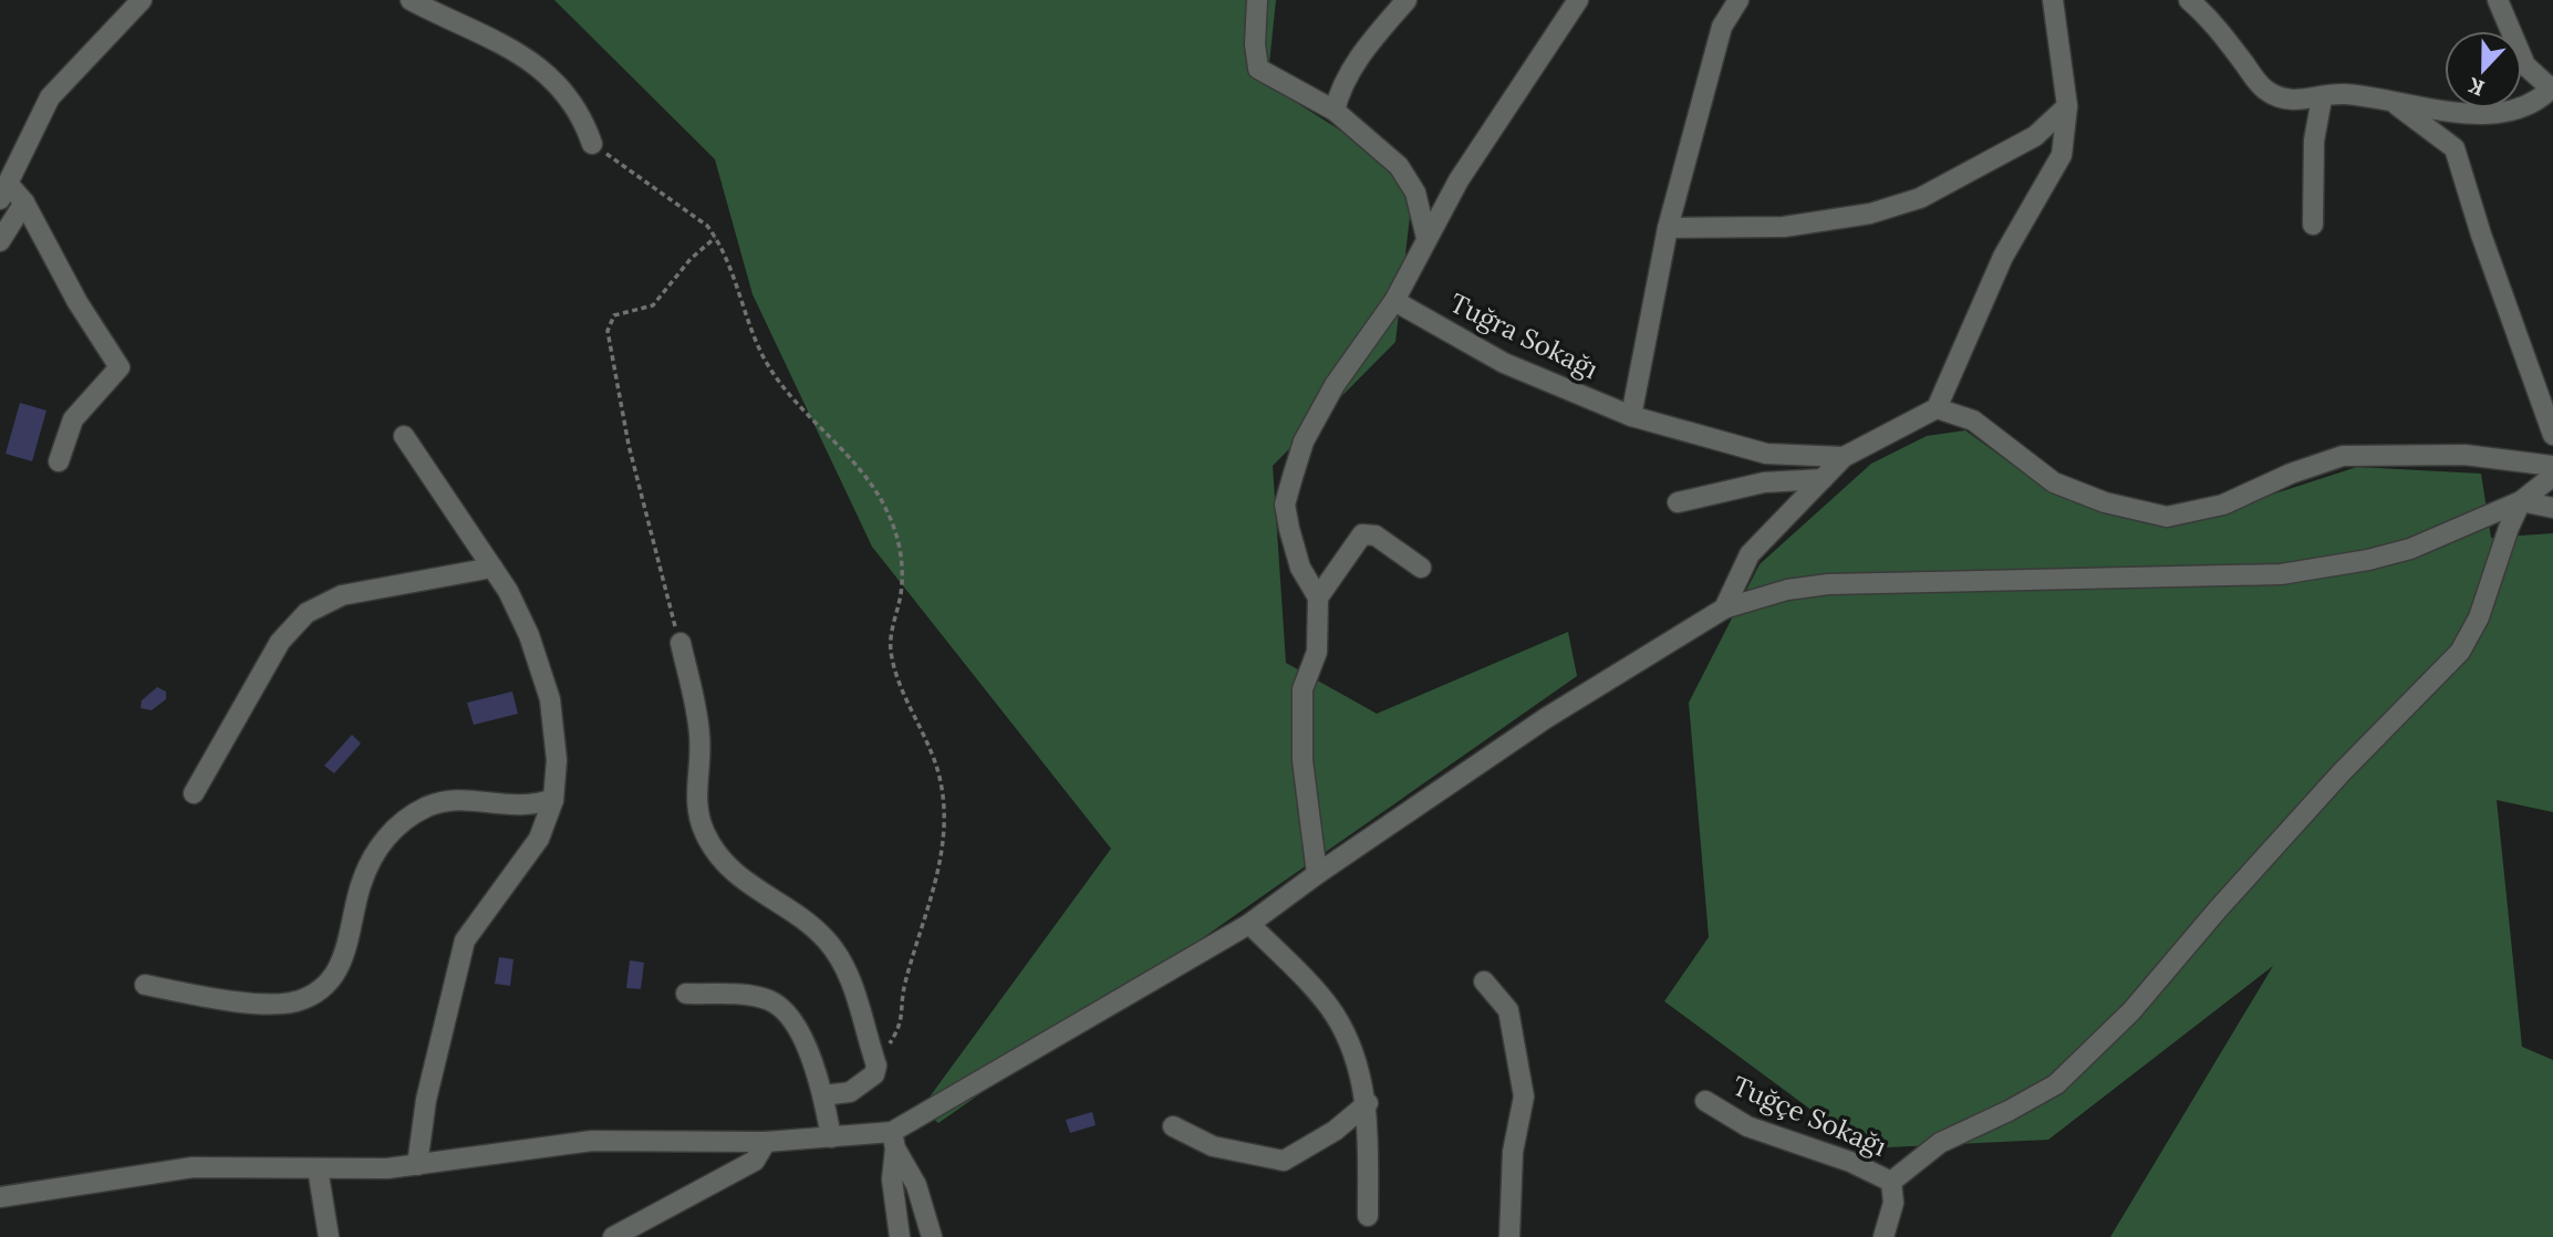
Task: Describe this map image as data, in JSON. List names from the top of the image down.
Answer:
{
  "streets": {
    "street": ["Tuğra Sokağı", "Tuğçe Sokağı"]
  },
  "north": "bottom"
}
